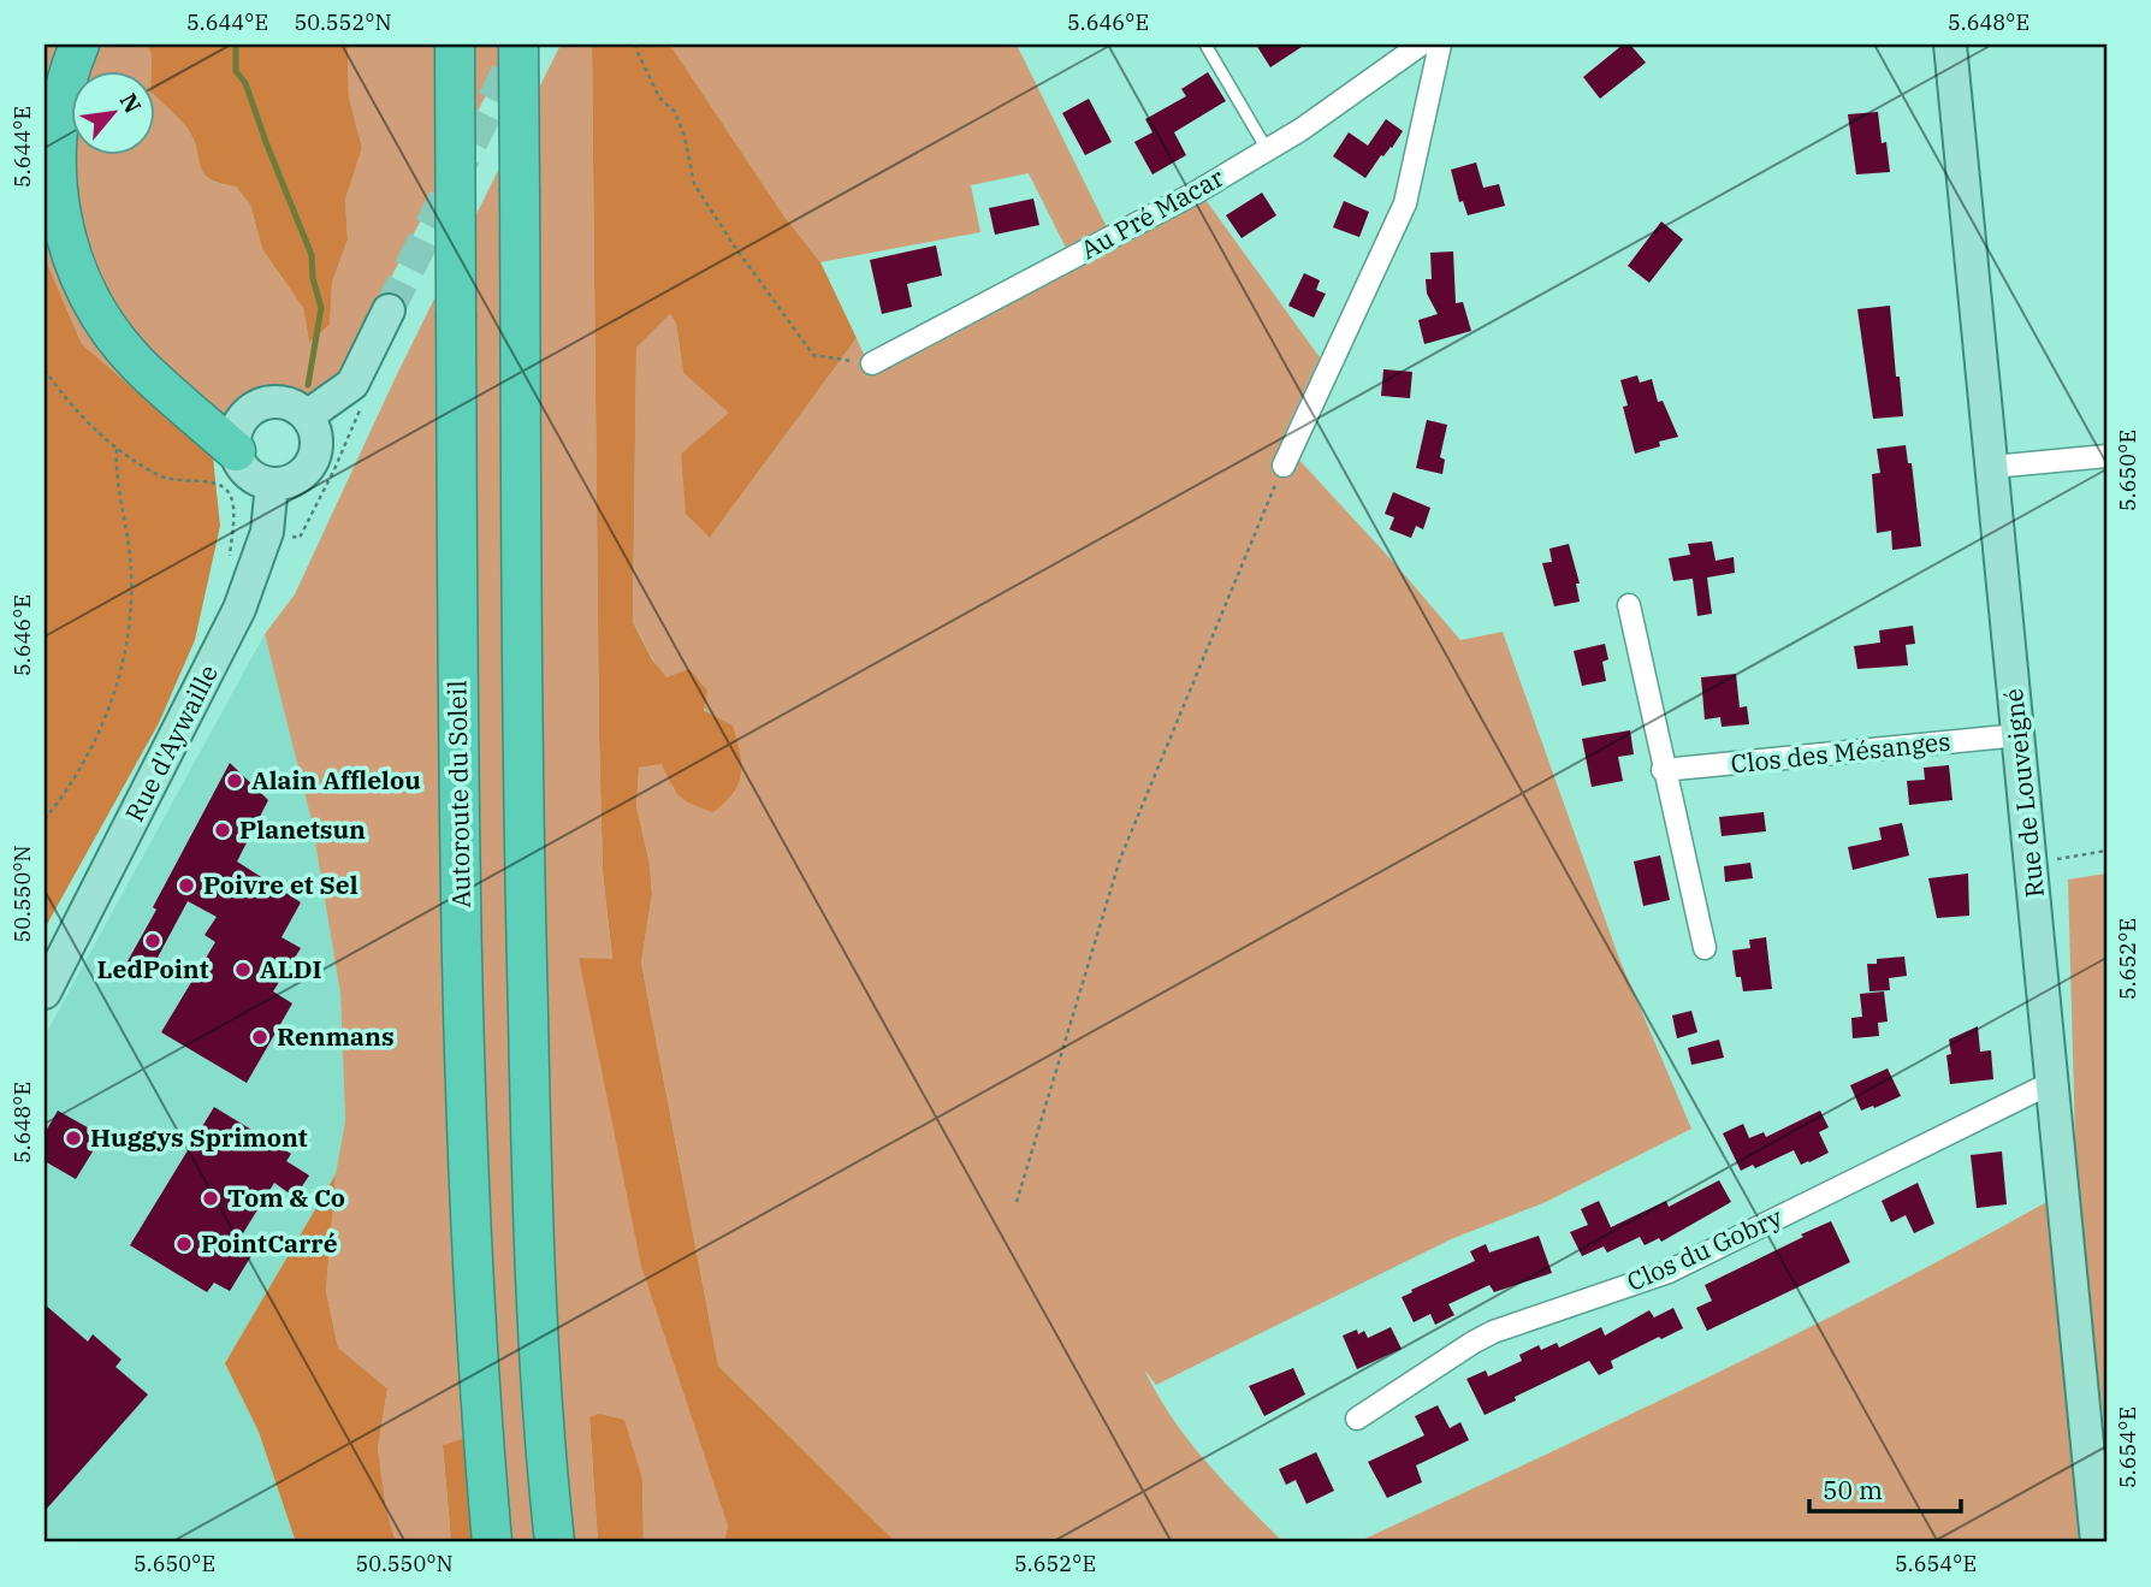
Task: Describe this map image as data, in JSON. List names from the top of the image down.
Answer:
{
  "streets": {
    "highway": ["Autoroute du Soleil"],
    "main road": ["Rue d'Aywaille", "Rue de Louveigné"],
    "street": ["Au Pré Macar", "Clos des Mésanges", "Clos du Gobry"]
  },
  "crossings": [
    ["Clos des Mésanges", "Rue de Louveigné"],
    ["Rue de Louveigné", "Clos du Gobry"]
  ],
  "places": [
    "Alain Afflelou",
    "Planetsun",
    "Poivre et Sel",
    "LedPoint",
    "ALDI",
    "Renmans",
    "Huggys Sprimont",
    "Tom & Co",
    "PointCarré"
  ],
  "scale_bar": "50 m",
  "north": "top right",
  "coordinates": [
    "5.644°E",
    "50.552°N",
    "5.646°E",
    "5.648°E",
    "5.650°E",
    "50.550°N",
    "5.652°E",
    "5.654°E"
  ]
}
